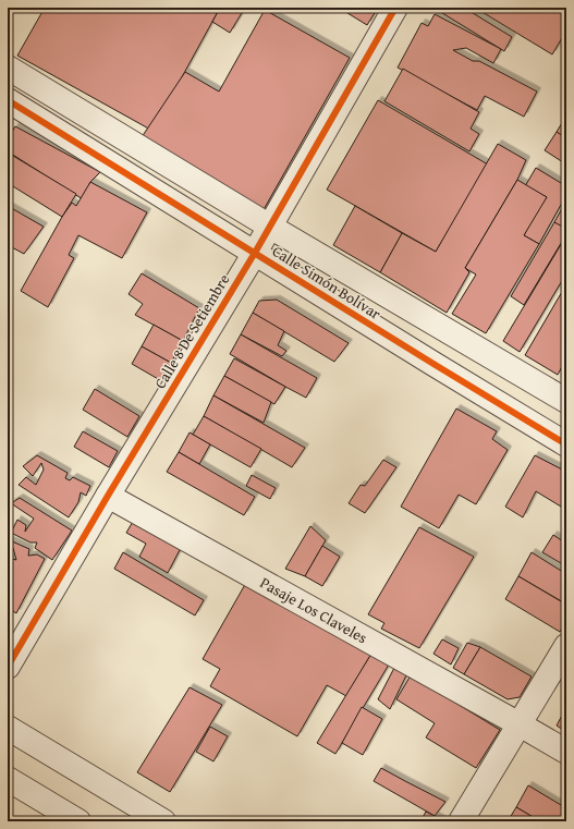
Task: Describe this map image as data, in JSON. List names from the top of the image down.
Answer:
{
  "streets": {
    "street": ["Calle Simón Bolívar", "Calle 8 De Setiembre", "Pasaje Los Claveles"]
  },
  "crossings": [
    ["Calle Simón Bolívar", "Calle 8 De Setiembre"],
    ["Calle 8 De Setiembre", "Pasaje Los Claveles"]
  ]
}
